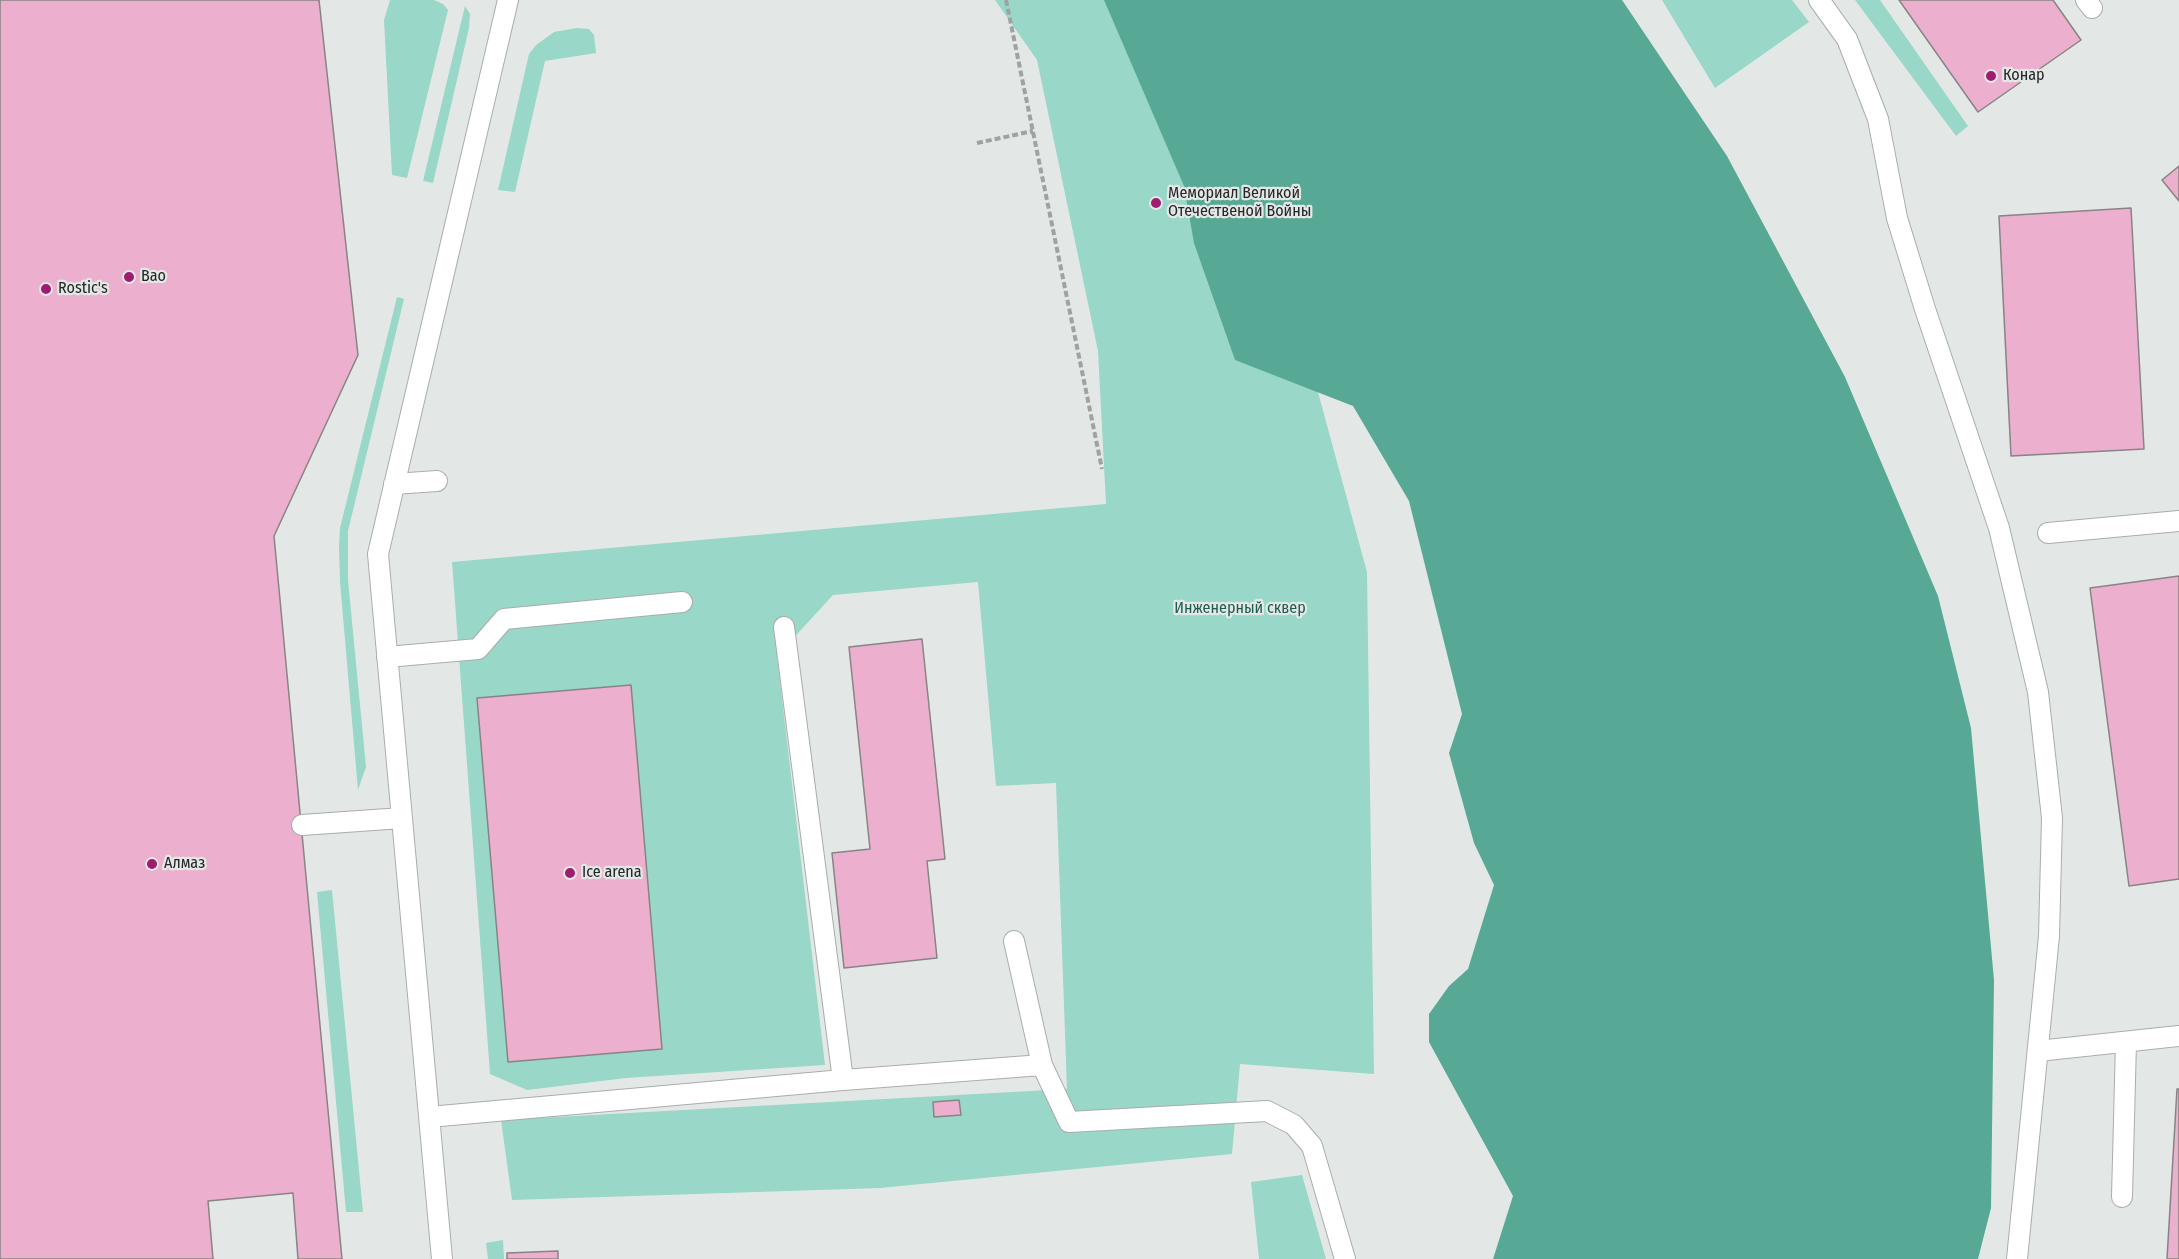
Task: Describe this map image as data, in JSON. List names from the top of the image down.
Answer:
{
  "parks": ["Инженерный сквер"],
  "places": [
    "Конар",
    "Мемориал Великой Отечественой Войны",
    "Bao",
    "Rostic's",
    "Алмаз",
    "Ice arena"
  ]
}
